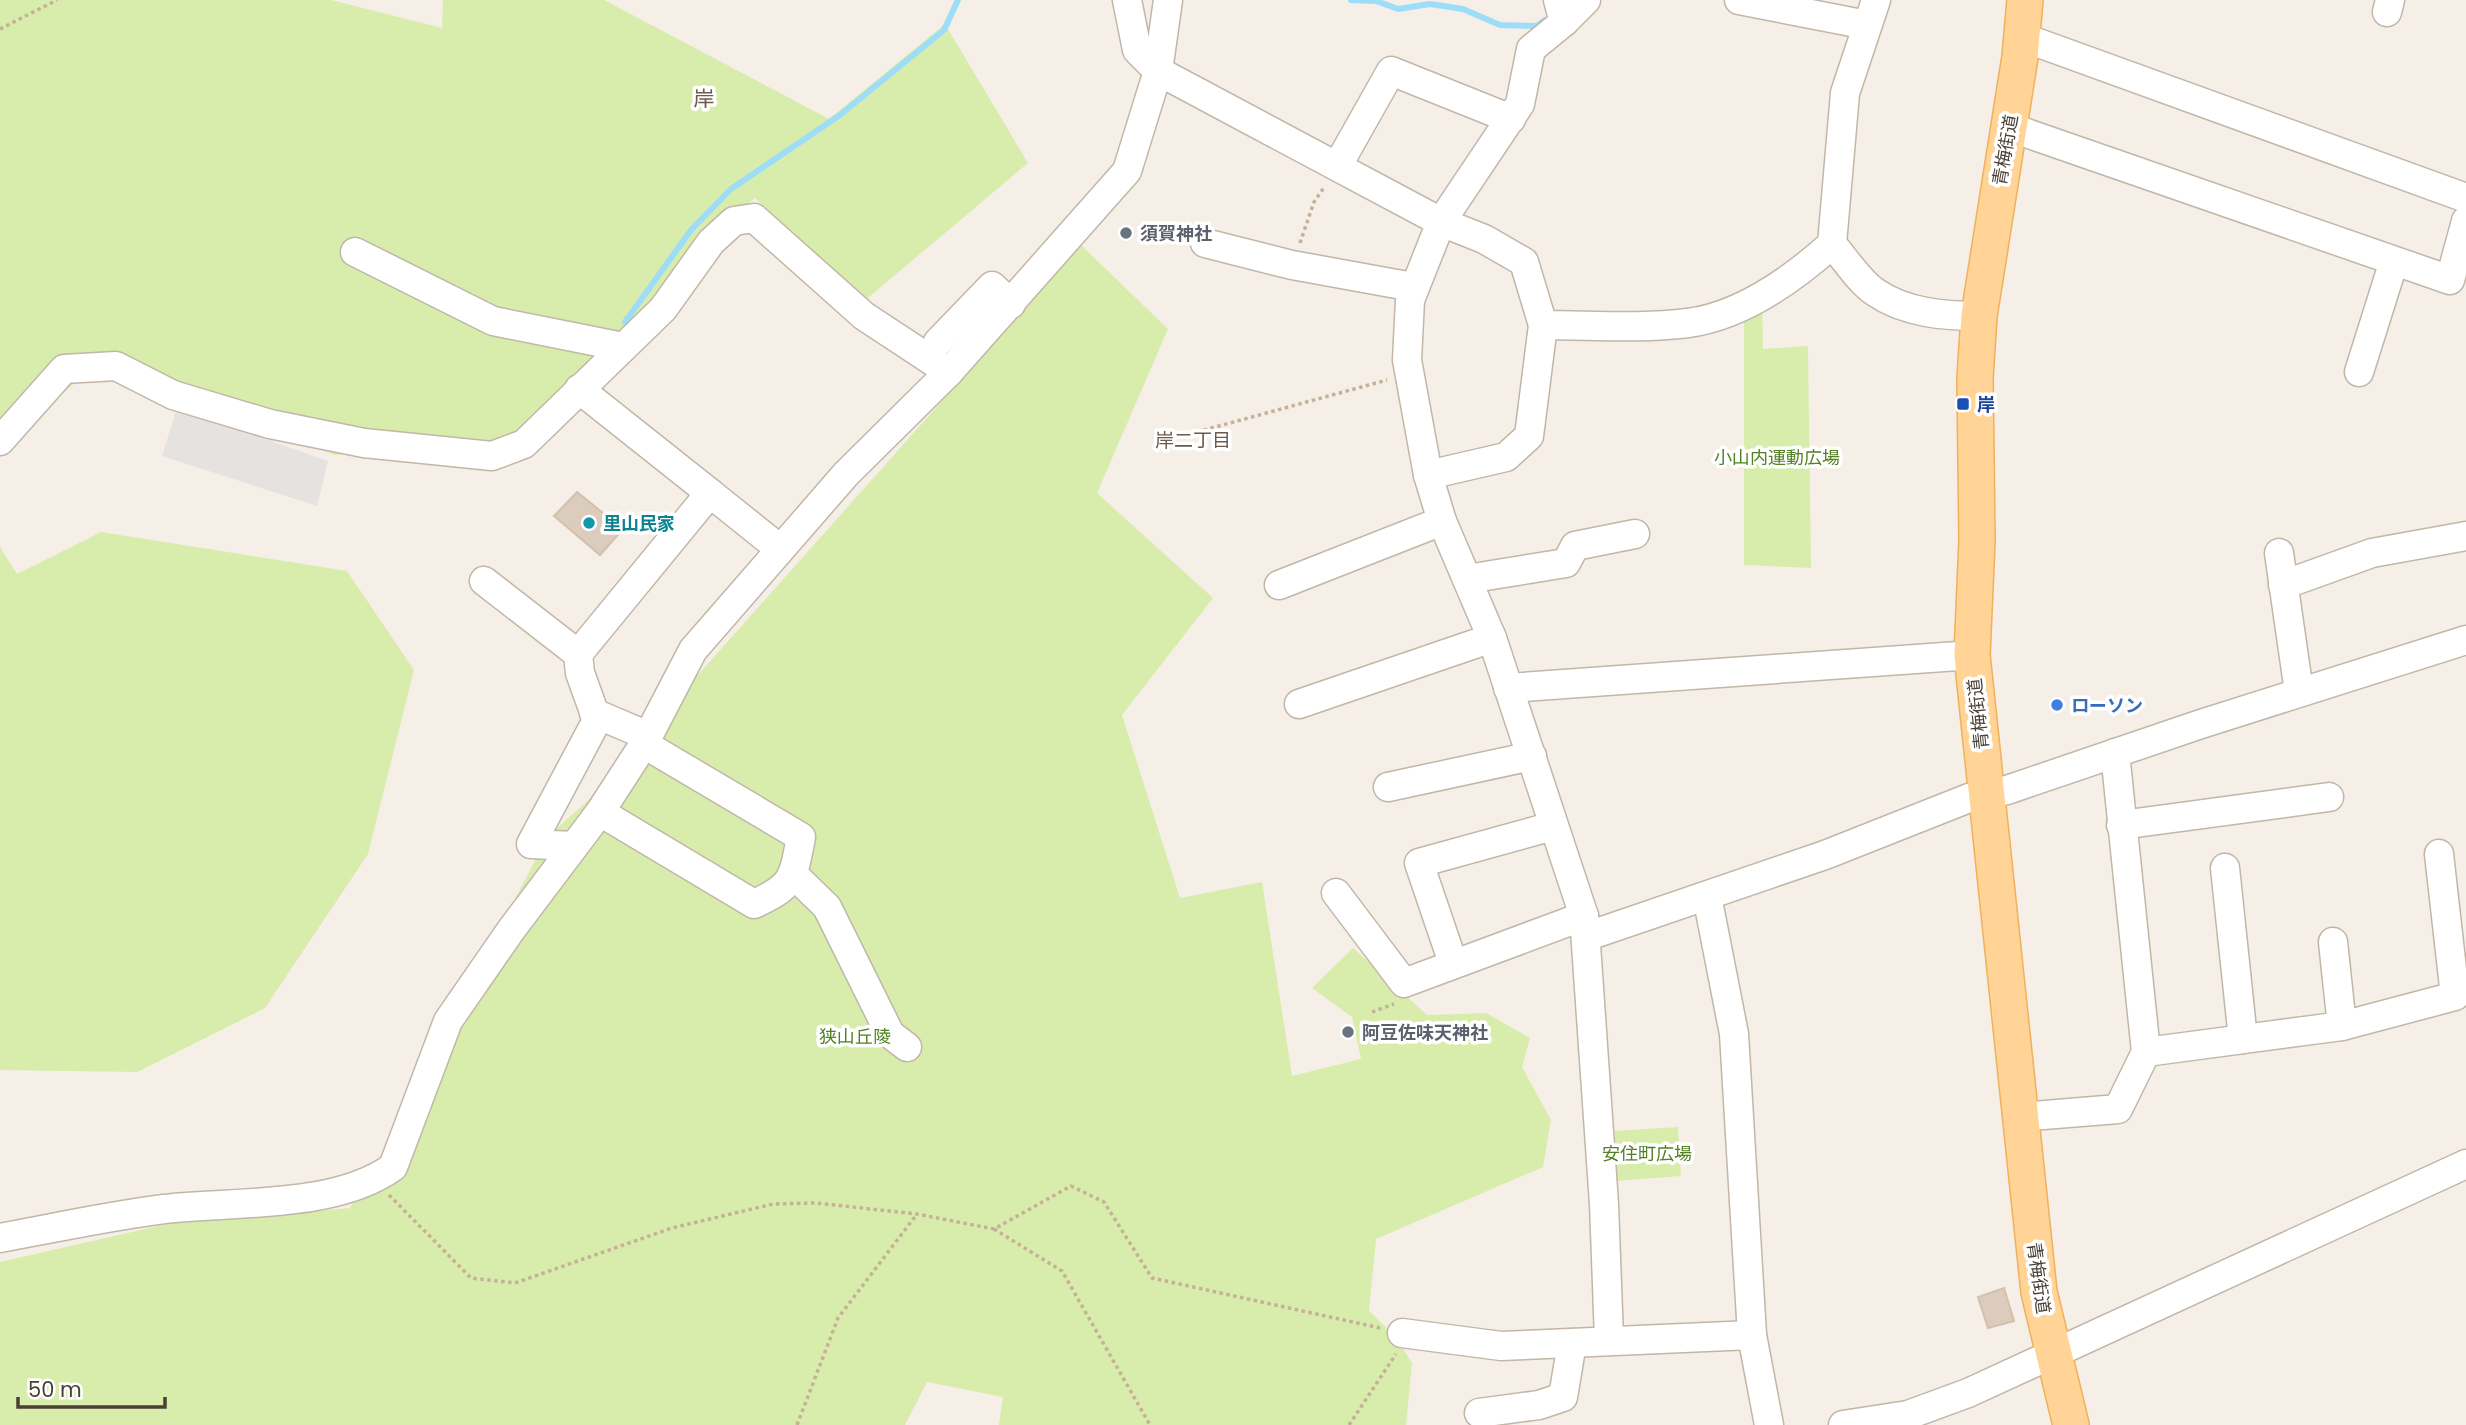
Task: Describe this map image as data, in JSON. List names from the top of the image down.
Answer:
{
  "streets": {
    "main road": ["青梅街道"]
  },
  "districts": ["岸", "岸二丁目"],
  "parks": ["小山内運動広場", "狭山丘陵", "安住町広場"],
  "places": {
    "other": [
      "須賀神社",
      "里山民家",
      "ローソン",
      "阿豆佐味天神社"
    ],
    "transit": ["岸"]
  },
  "scale_bar": "50 m"
}
